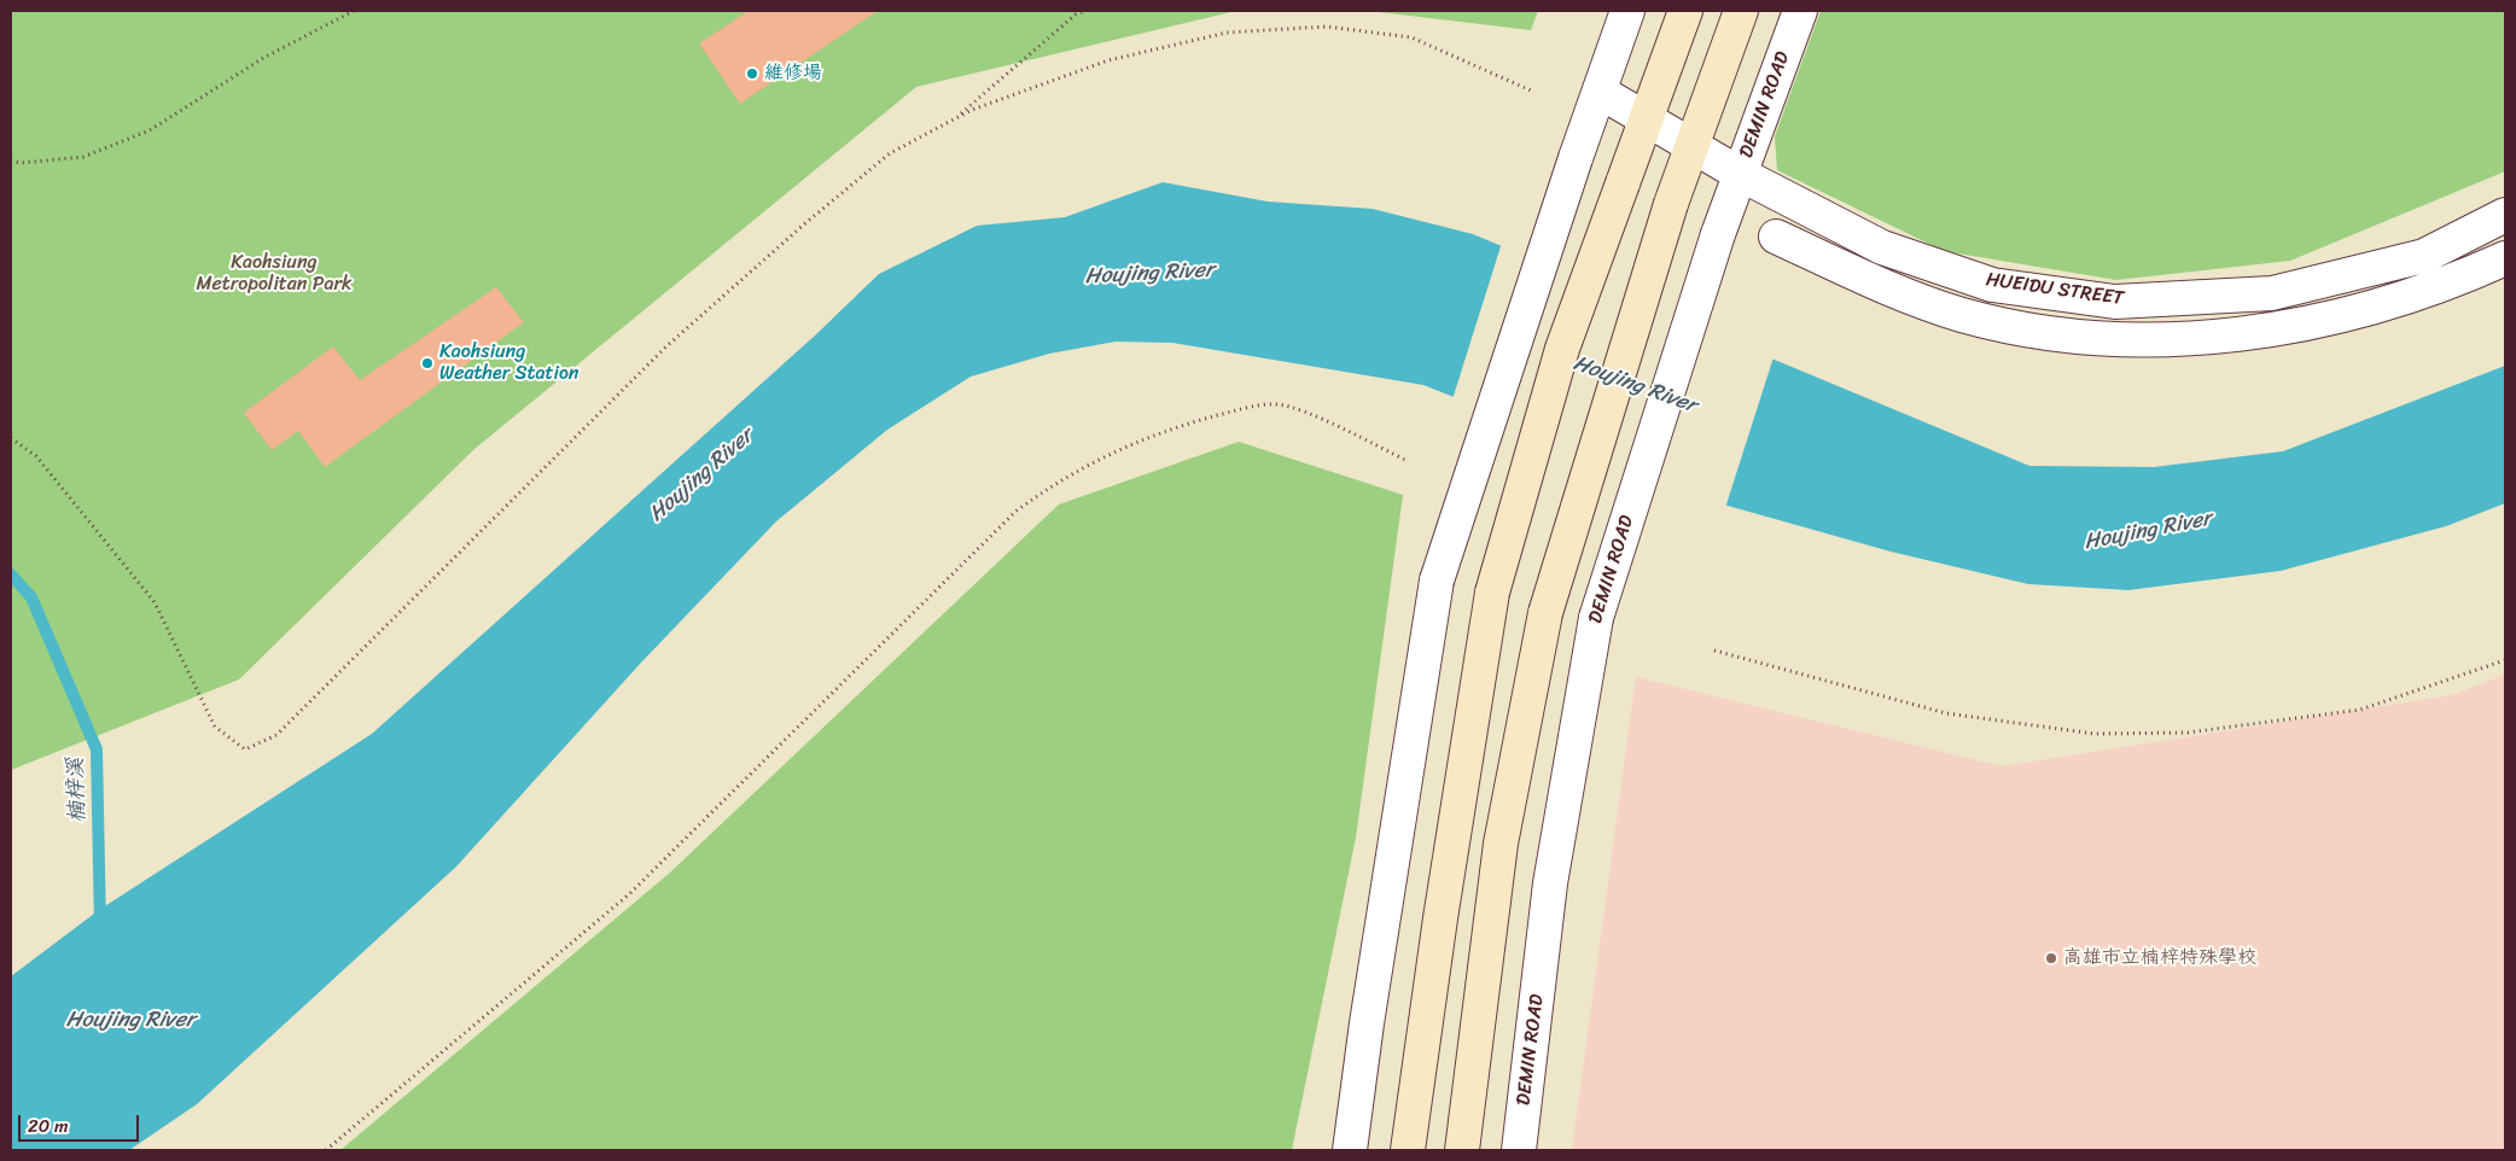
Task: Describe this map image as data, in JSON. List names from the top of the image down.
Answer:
{
  "streets": {
    "street": ["DEMIN ROAD", "HUEIDU STREET"]
  },
  "crossings": [
    ["DEMIN ROAD", "HUEIDU STREET"]
  ],
  "water": ["Houjing River", "楠梓溪"],
  "parks": ["Kaohsiung Metropolitan Park"],
  "places": ["維修場", "Kaohsiung Weather Station", "高雄市立楠梓特殊學校"],
  "scale_bar": "20 m"
}
